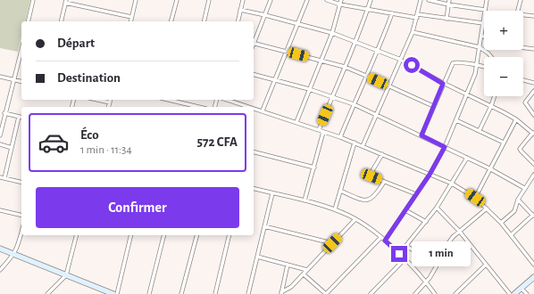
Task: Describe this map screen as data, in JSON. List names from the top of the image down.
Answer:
{
  "page": {
    "map_buttons": ["+", "−"],
    "banner": ["Départ", "Destination"],
    "list": [
      {
        "name": "Éco",
        "note": "1 min · 11:34",
        "value": "572 CFA"
      }
    ],
    "buttons": "Confirmer",
    "bubble": "1 min"
  }
}
